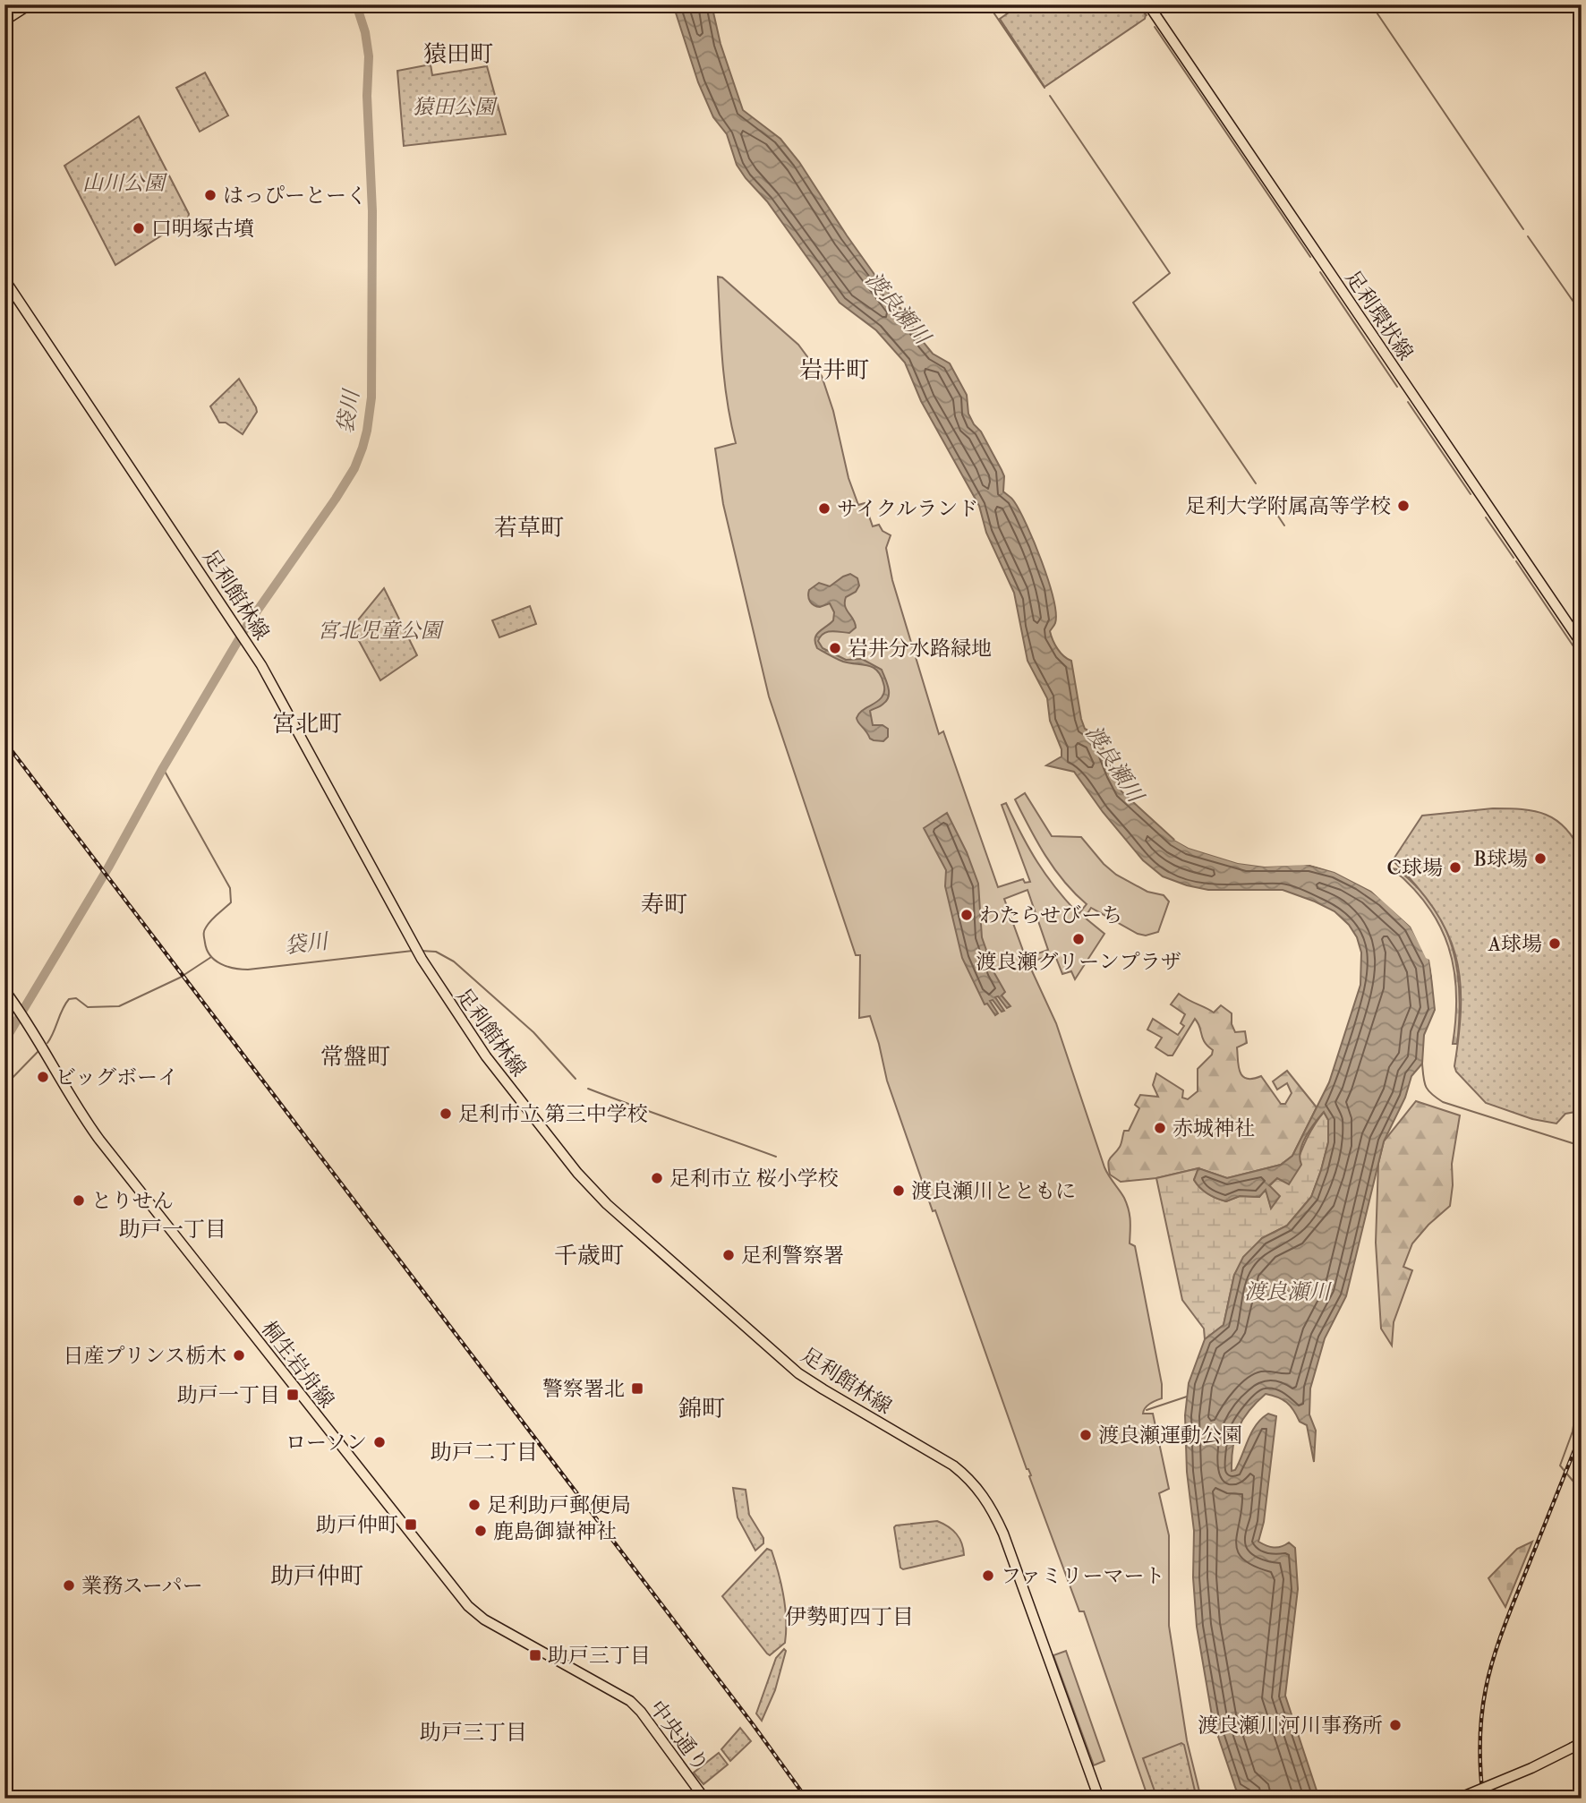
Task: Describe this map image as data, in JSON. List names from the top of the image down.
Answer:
{
  "streets": {
    "main road": [
      "足利環状線",
      "足利館林線",
      "桐生岩舟線",
      "中央通り"
    ]
  },
  "crossings": [
    ["桐生岩舟線", "中央通り"]
  ],
  "districts": [
    "猿田町",
    "岩井町",
    "若草町",
    "宮北町",
    "寿町",
    "常盤町",
    "助戸一丁目",
    "千歳町",
    "錦町",
    "助戸二丁目",
    "助戸仲町",
    "伊勢町四丁目",
    "助戸三丁目"
  ],
  "water": ["渡良瀬川", "袋川"],
  "parks": ["猿田公園", "山川公園", "宮北児童公園"],
  "places": {
    "other": [
      "はっぴーとーく",
      "口明塚古墳",
      "足利大学附属高等学校",
      "サイクルランド",
      "岩井分水路緑地",
      "B球場",
      "C球場",
      "わたらせびーち",
      "渡良瀬グリーンプラザ",
      "A球場",
      "ビッグボーイ",
      "足利市立 第三中学校",
      "赤城神社",
      "足利市立 桜小学校",
      "渡良瀬川とともに",
      "とりせん",
      "足利警察署",
      "日産プリンス栃木",
      "渡良瀬運動公園",
      "ローソン",
      "足利助戸郵便局",
      "鹿島御嶽神社",
      "ファミリーマート",
      "業務スーパー",
      "渡良瀬川河川事務所"
    ],
    "transit": [
      "警察署北",
      "助戸一丁目",
      "助戸仲町",
      "助戸三丁目"
    ]
  }
}
